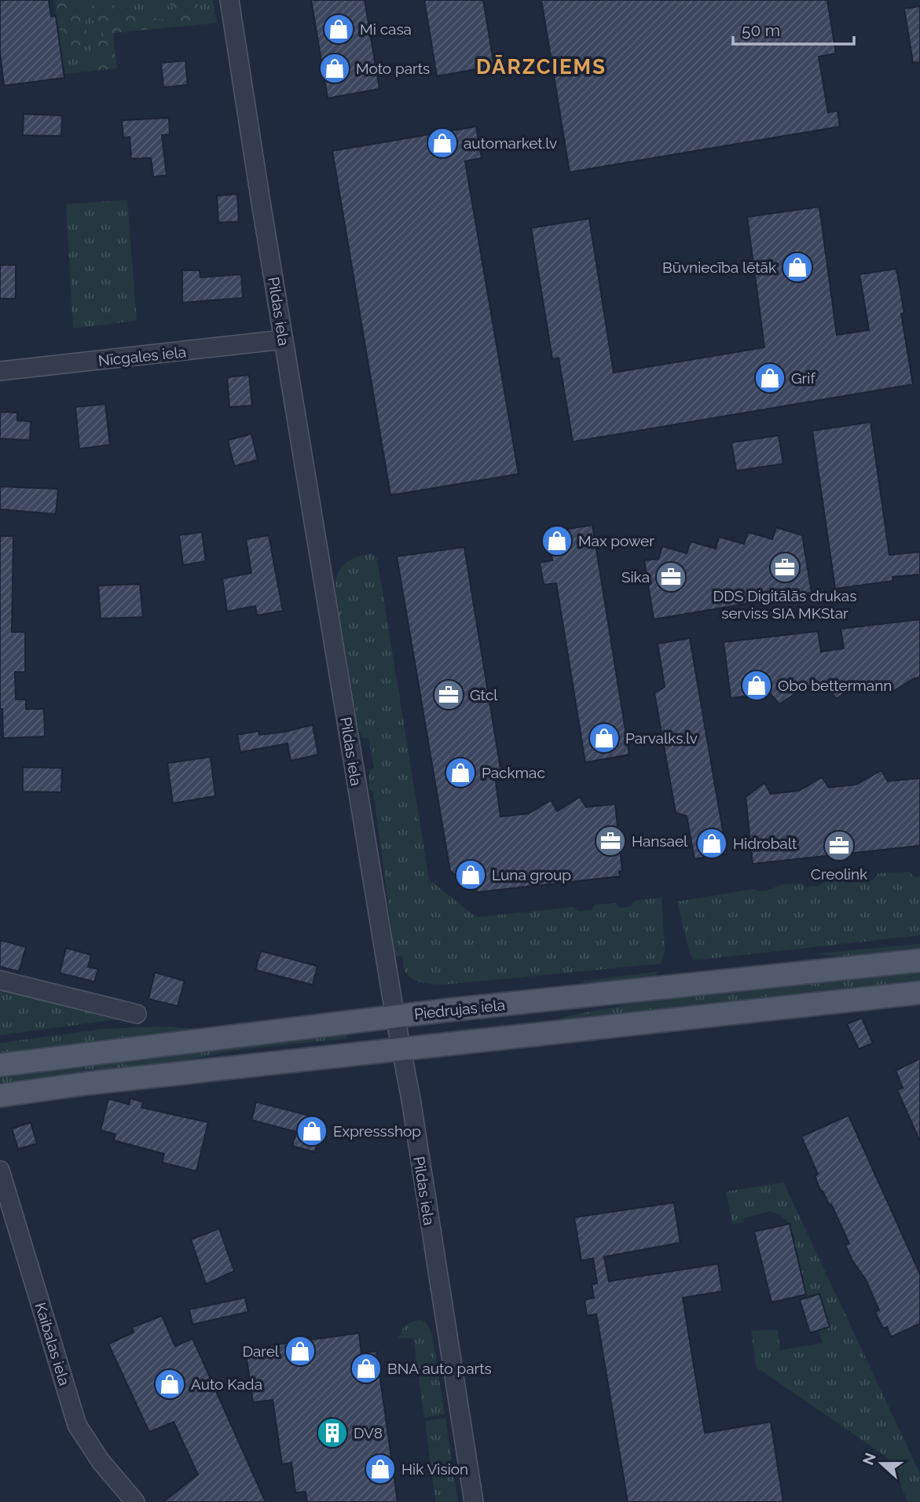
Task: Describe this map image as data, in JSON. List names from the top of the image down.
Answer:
{
  "streets": {
    "main road": ["Piedrujas iela"],
    "street": ["Pildas iela", "Nīcgales iela", "Kaibalas iela"]
  },
  "crossings": [
    ["Pildas iela", "Nīcgales iela"],
    ["Pildas iela", "Piedrujas iela"]
  ],
  "districts": ["DĀRZCIEMS"],
  "places": {
    "shop": [
      "Mi casa",
      "Moto parts",
      "automarket.lv",
      "Būvniecība lētāk",
      "Grif",
      "Max power",
      "Obo bettermann",
      "Parvalks.lv",
      "Packmac",
      "Hidrobalt",
      "Luna group",
      "Expressshop",
      "Darel",
      "BNA auto parts",
      "Auto Kada",
      "Hik Vision"
    ],
    "office": [
      "DDS Digitālās drukas serviss SIA MKStar",
      "Sika",
      "Gtcl",
      "Hansael",
      "Creolink"
    ],
    "building": ["DV8"]
  },
  "scale_bar": "50 m",
  "north": "left"
}
